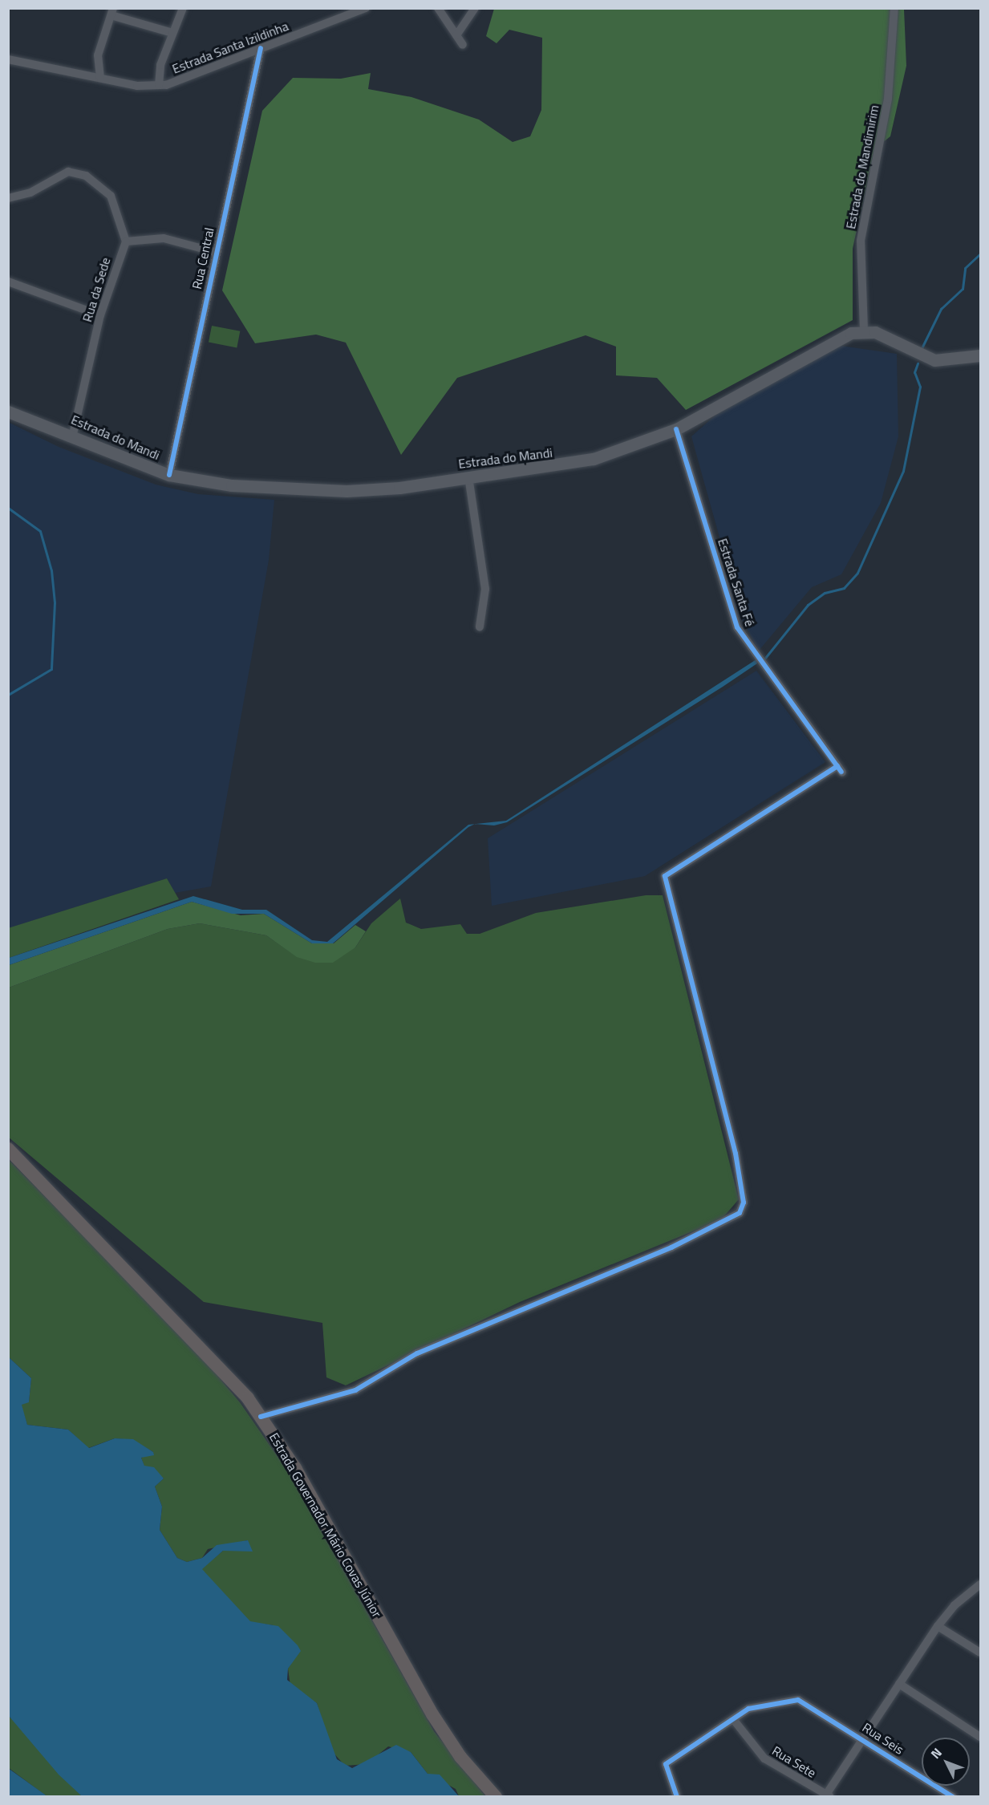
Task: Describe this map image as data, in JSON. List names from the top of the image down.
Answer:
{
  "streets": {
    "highway": ["Estrada Governador Mário Covas Júnior"],
    "main road": ["Estrada do Mandi"],
    "street": [
      "Estrada Santa Izildinha",
      "Estrada do Mandimirim",
      "Rua Central",
      "Rua da Sede",
      "Estrada Santa Fé",
      "Rua Seis",
      "Rua Sete"
    ]
  },
  "crossings": [
    ["Estrada Santa Izildinha", "Rua Central"],
    ["Estrada do Mandimirim", "Estrada do Mandi"],
    ["Rua Central", "Estrada do Mandi"],
    ["Rua da Sede", "Estrada do Mandi"],
    ["Estrada do Mandi", "Estrada Santa Fé"],
    ["Estrada Santa Fé", "Estrada Governador Mário Covas Júnior"],
    ["Rua Seis", "Rua Sete"]
  ],
  "north": "top left"
}
